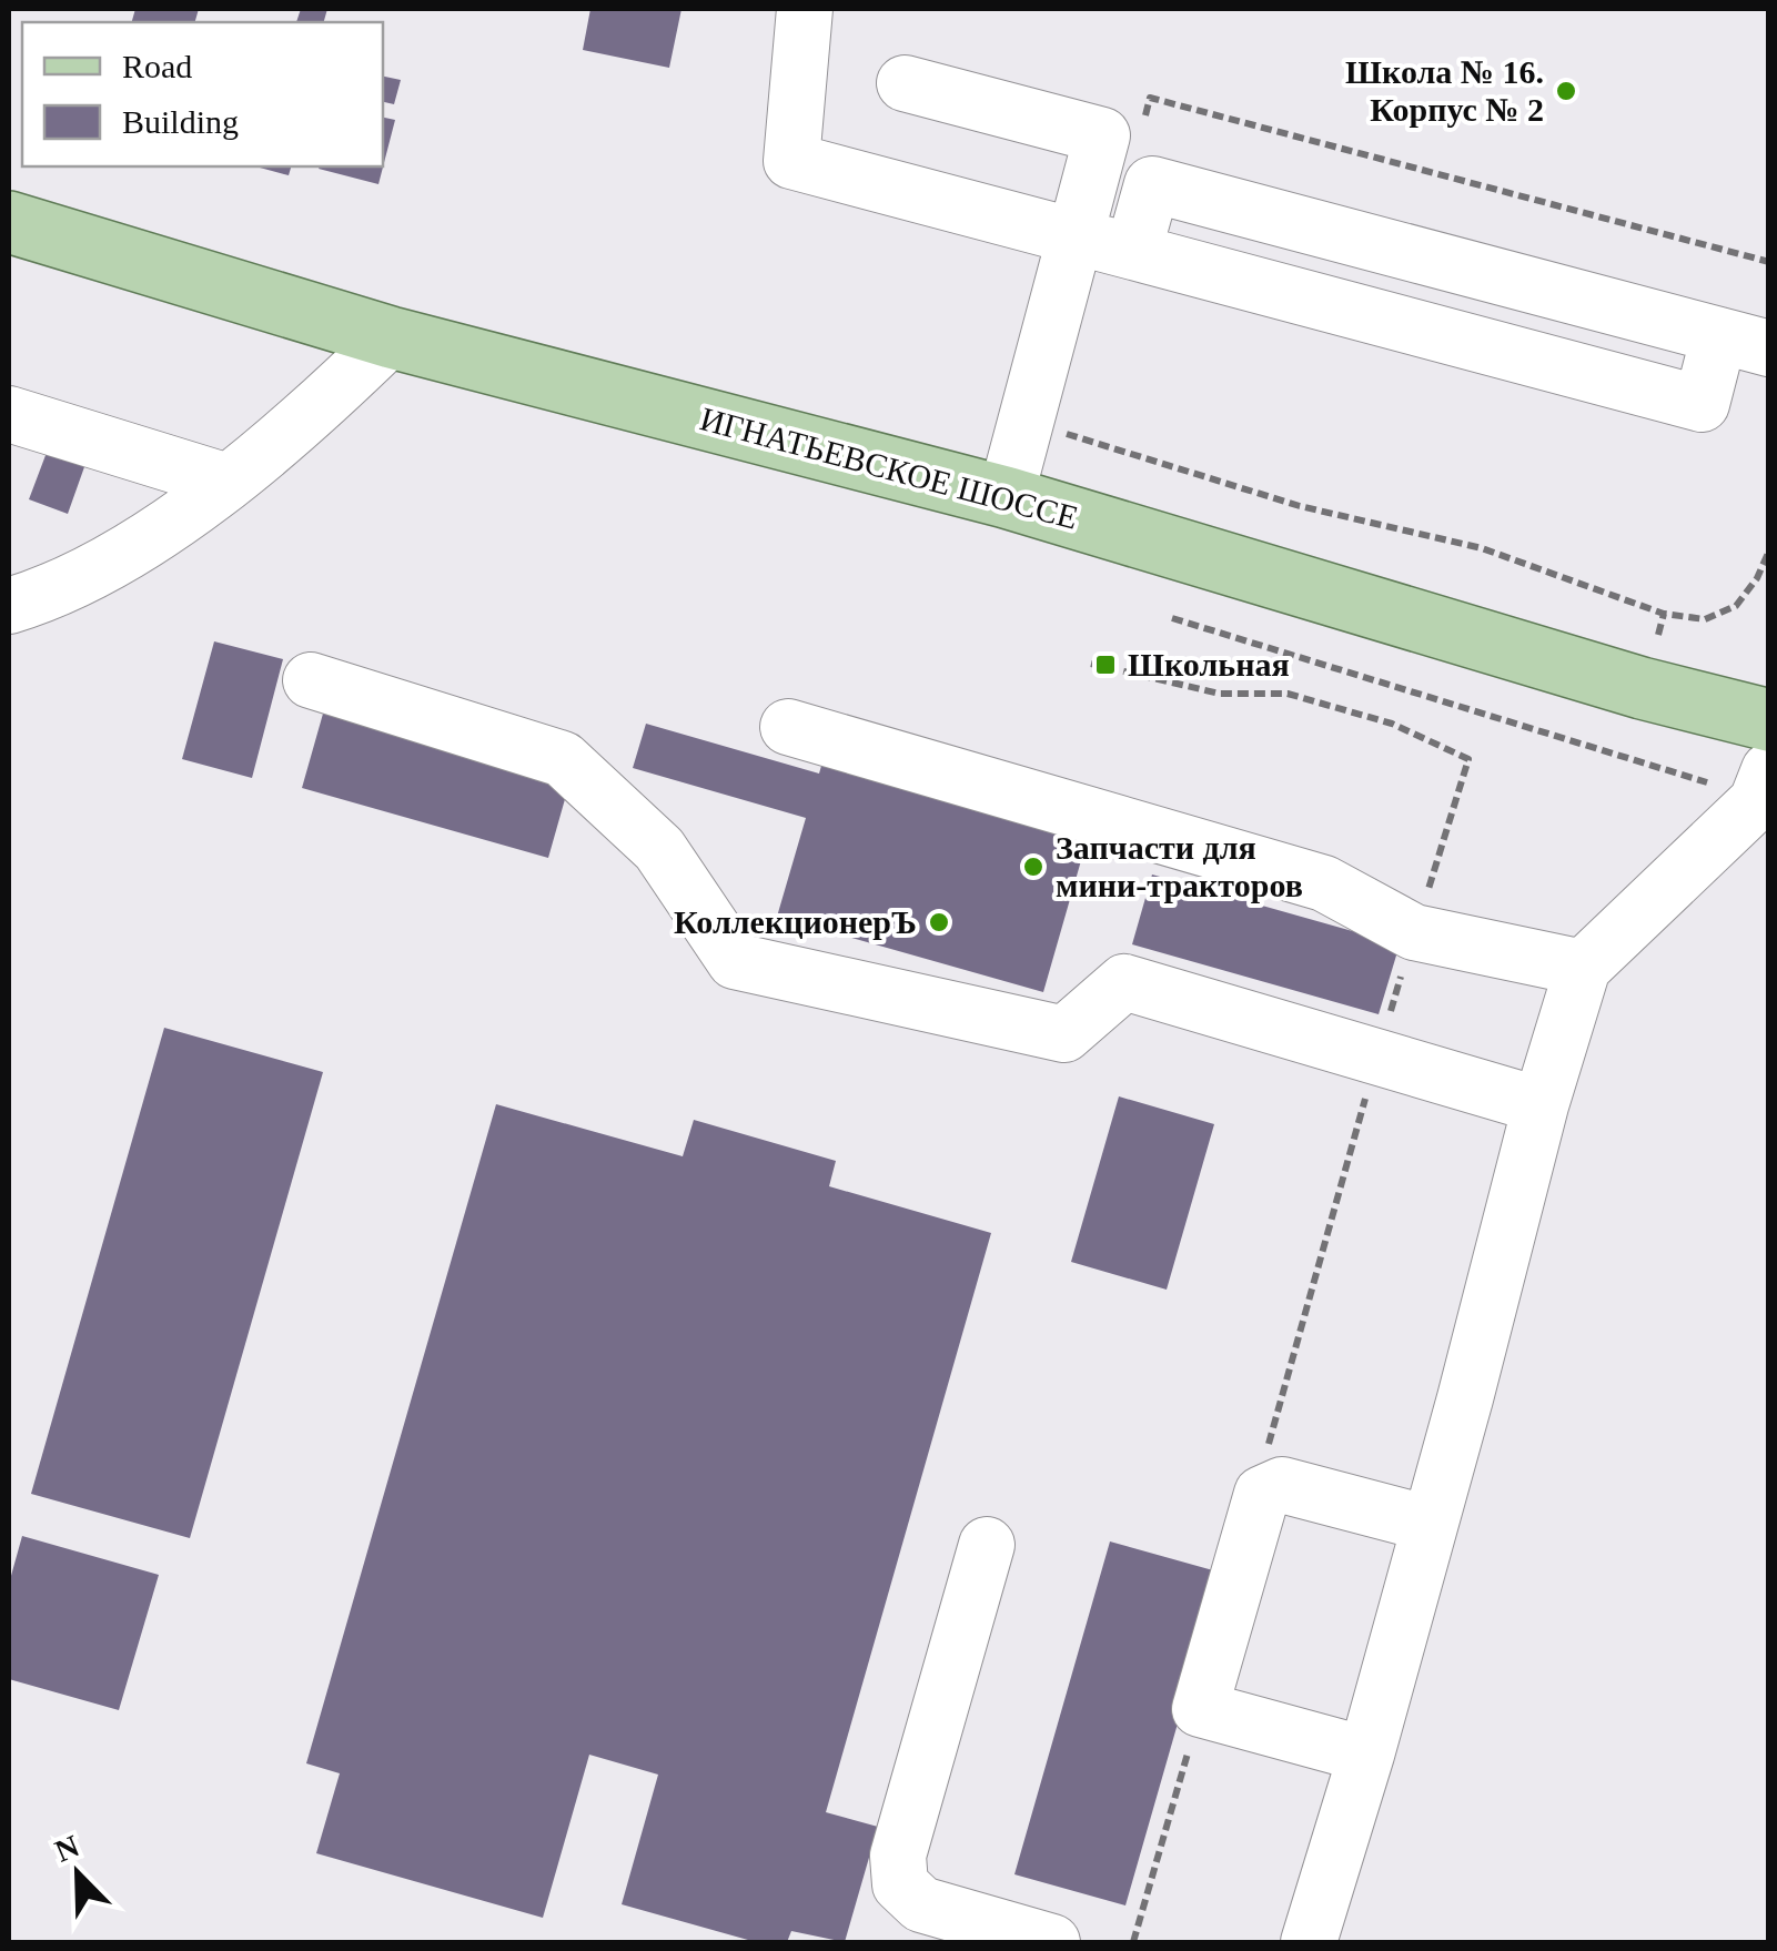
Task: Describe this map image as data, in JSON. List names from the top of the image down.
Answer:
{
  "streets": {
    "main road": ["ИГНАТЬЕВСКОЕ ШОССЕ"]
  },
  "places": {
    "other": ["Школа № 16. Корпус № 2", "Запчасти для мини-тракторов", "КоллекционерЪ"],
    "transit": ["Школьная"]
  },
  "legend": ["Road", "Building"],
  "north": "top left"
}
